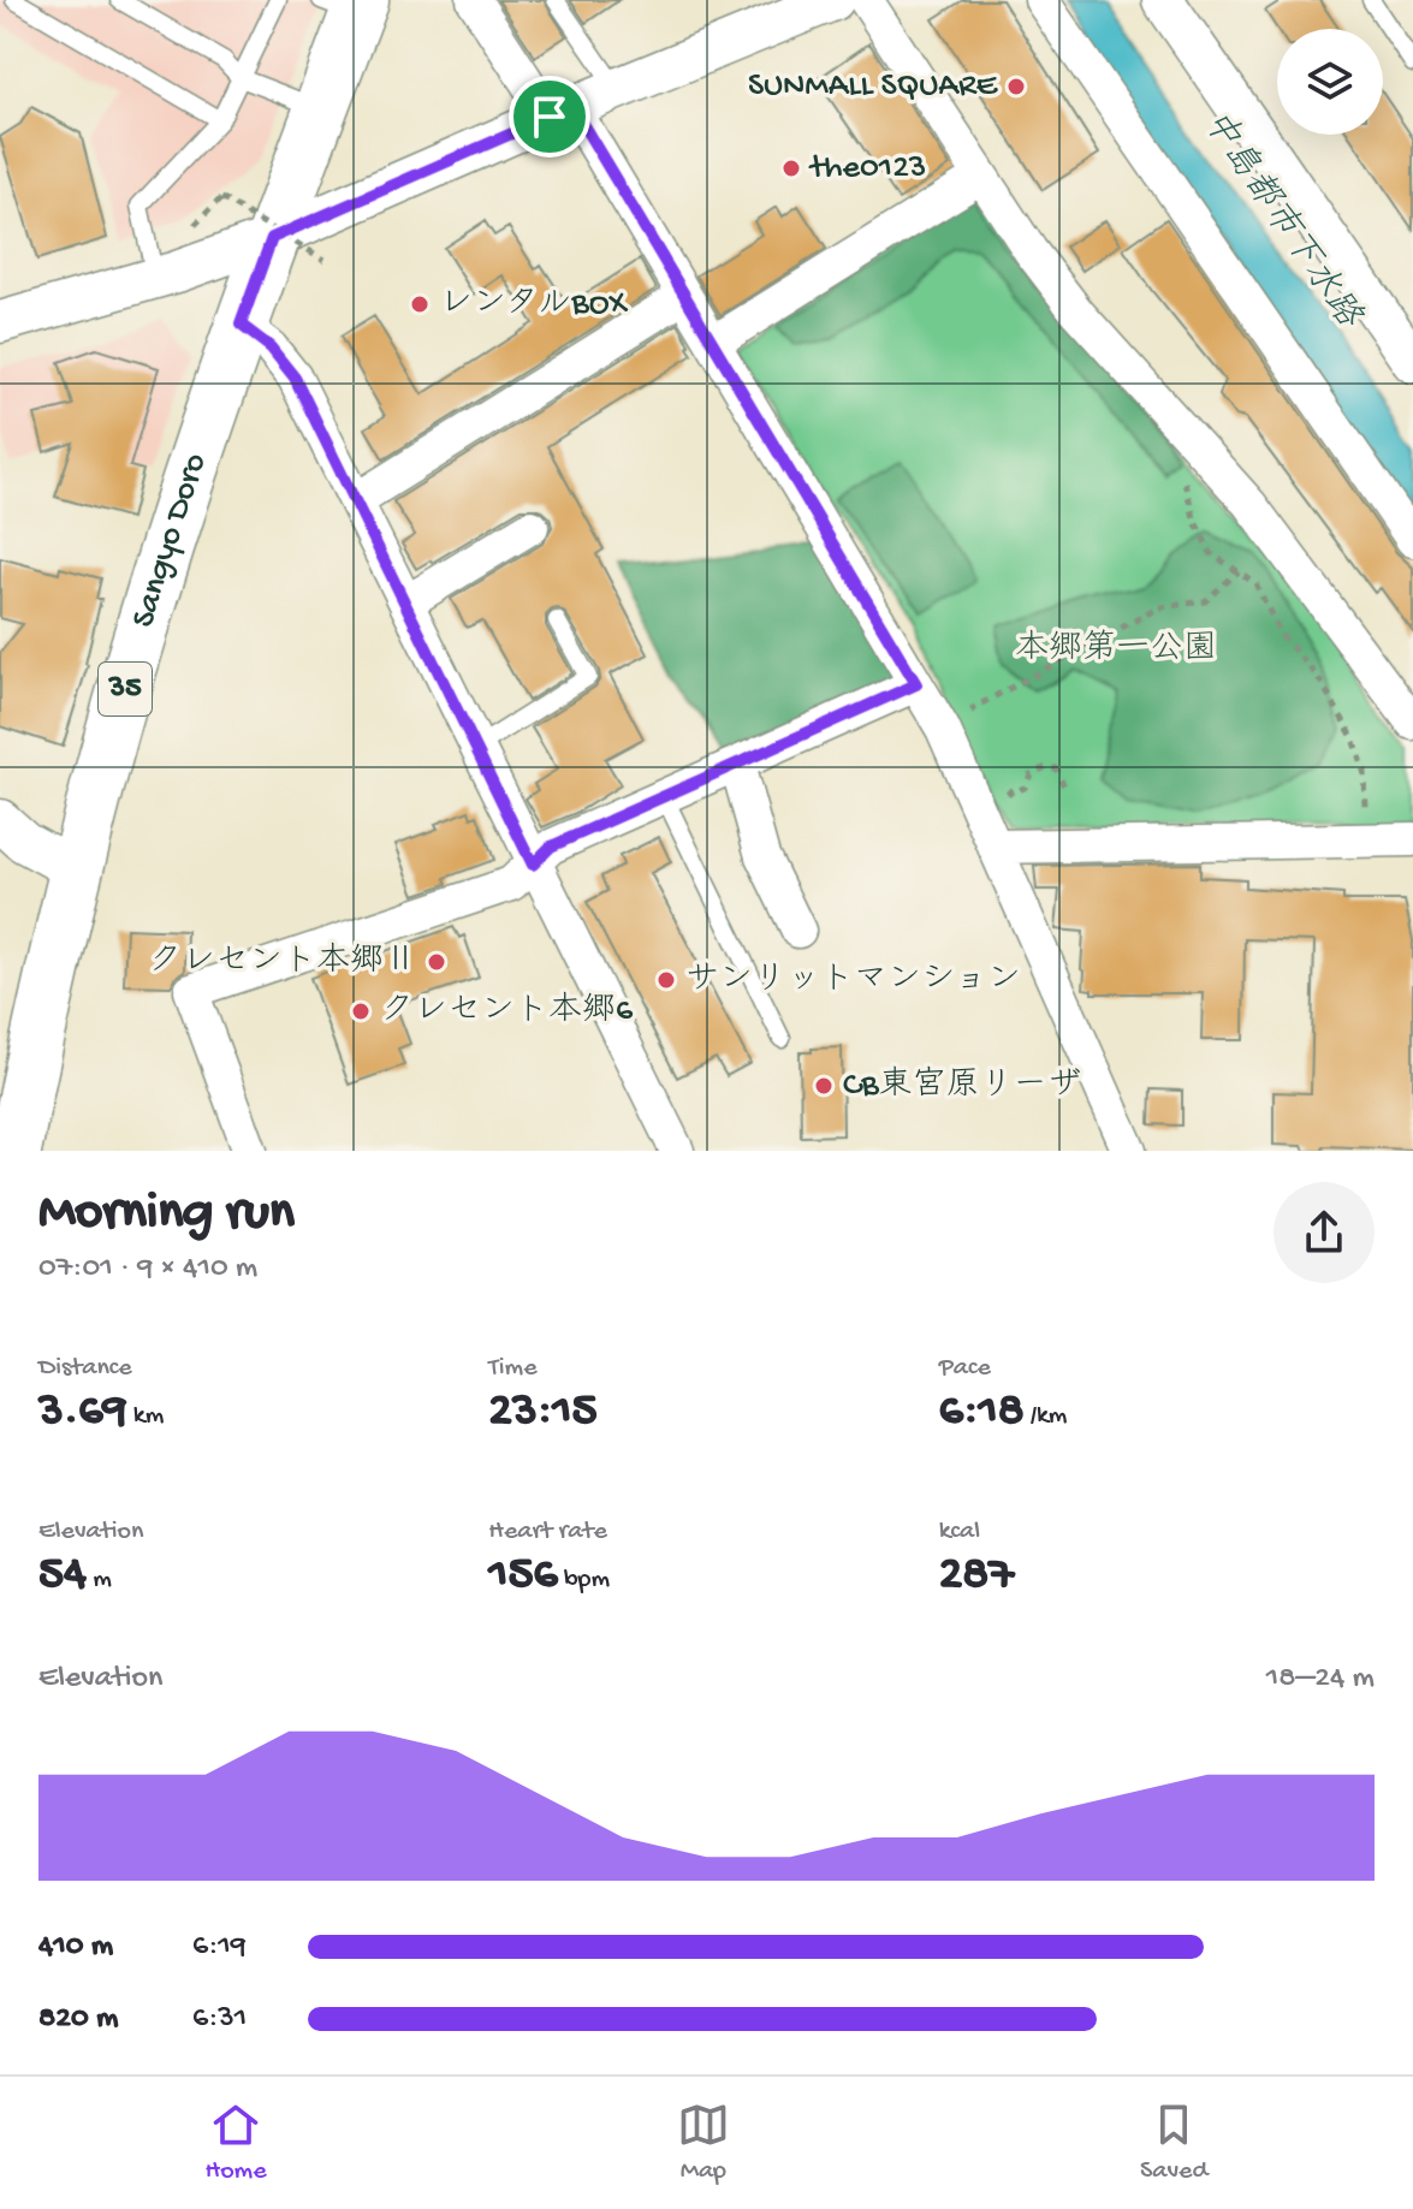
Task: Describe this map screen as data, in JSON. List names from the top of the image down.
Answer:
{
  "streets": {
    "main road": ["Sangyo Doro", "35"]
  },
  "water": ["中島都市下水路"],
  "parks": ["本郷第一公園"],
  "places": [
    "SUNMALL SQUARE",
    "the0123",
    "レンタルBOX",
    "クレセント本郷Ⅱ",
    "サンリットマンション",
    "クレセント本郷6",
    "CB東宮原リーザ"
  ],
  "page": {
    "heading": ["Morning run", "07:01 · 9 × 410 m"],
    "stats": [
      ["Distance", "3.69 km"],
      ["Time", "23:15"],
      ["Pace", "6:18 /km"],
      ["Elevation", "54 m"],
      ["Heart rate", "156 bpm"],
      ["kcal", "287"]
    ],
    "chart": ["Elevation", "18–24 m"],
    "list": [
      {
        "name": "410 m",
        "note": "6:19"
      },
      {
        "name": "820 m",
        "note": "6:31"
      }
    ],
    "tabs": ["Home", "Map", "Saved"]
  }
}
